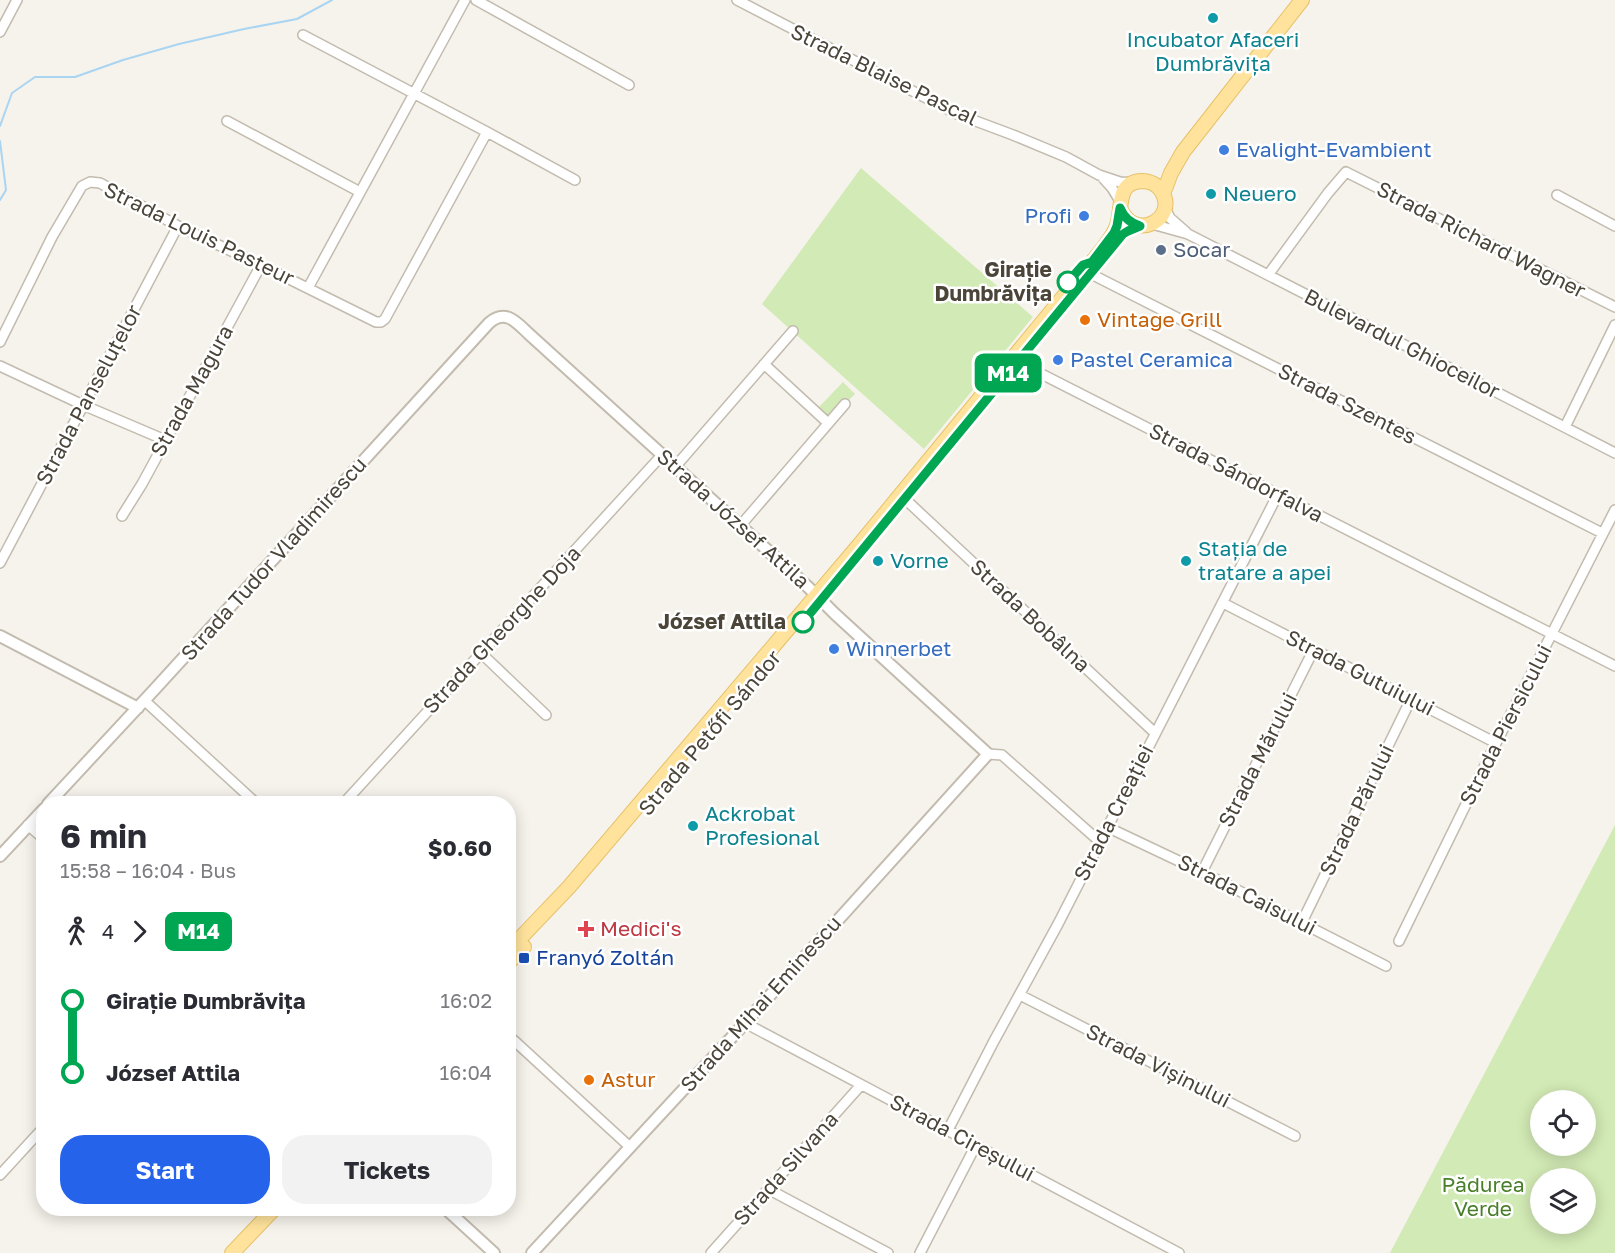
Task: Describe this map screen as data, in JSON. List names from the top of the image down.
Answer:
{
  "streets": {
    "main road": ["Strada Petőfi Sándor"],
    "street": [
      "Strada Blaise Pascal",
      "Strada Louis Pasteur",
      "Strada Richard Wagner",
      "Bulevardul Ghioceilor",
      "Strada Magura",
      "Strada Panseluțelor",
      "Strada Szentes",
      "Strada Sándorfalva",
      "Strada József Attila",
      "Strada Tudor Vladimirescu",
      "Strada Bobâlna",
      "Strada Gheorghe Doja",
      "Strada Gutuiului",
      "Strada Piersicului",
      "Strada Mărului",
      "Strada Părului",
      "Strada Creației",
      "Strada Caisului",
      "Strada Mihai Eminescu",
      "Strada Vișinului",
      "Strada Cireșului",
      "Strada Silvana"
    ]
  },
  "crossings": [
    ["Strada Blaise Pascal", "Bulevardul Ghioceilor"],
    ["Strada Blaise Pascal", "Strada Petőfi Sándor"],
    ["Strada Louis Pasteur", "Strada Magura"],
    ["Strada Louis Pasteur", "Strada Panseluțelor"],
    ["Strada Richard Wagner", "Bulevardul Ghioceilor"],
    ["Bulevardul Ghioceilor", "Strada Petőfi Sándor"],
    ["Strada Szentes", "Strada Piersicului"],
    ["Strada Szentes", "Strada Petőfi Sándor"],
    ["Strada Sándorfalva", "Strada Piersicului"],
    ["Strada Sándorfalva", "Strada Petőfi Sándor"],
    ["Strada Sándorfalva", "Strada Creației"],
    ["Strada József Attila", "Strada Tudor Vladimirescu"],
    ["Strada József Attila", "Strada Gheorghe Doja"],
    ["Strada József Attila", "Strada Petőfi Sándor"],
    ["Strada József Attila", "Strada Creației"],
    ["Strada József Attila", "Strada Mihai Eminescu"],
    ["Strada Bobâlna", "Strada Petőfi Sándor"],
    ["Strada Bobâlna", "Strada Creației"],
    ["Strada Gutuiului", "Strada Piersicului"],
    ["Strada Gutuiului", "Strada Mărului"],
    ["Strada Gutuiului", "Strada Părului"],
    ["Strada Gutuiului", "Strada Creației"],
    ["Strada Mărului", "Strada Caisului"],
    ["Strada Părului", "Strada Caisului"],
    ["Strada Creației", "Strada Caisului"],
    ["Strada Creației", "Strada Vișinului"],
    ["Strada Creației", "Strada Cireșului"],
    ["Strada Mihai Eminescu", "Strada Cireșului"],
    ["Strada Cireșului", "Strada Silvana"]
  ],
  "parks": ["Pădurea Verde"],
  "places": {
    "other": [
      "Incubator Afaceri Dumbrăvița",
      "Evalight-Evambient",
      "Neuero",
      "Profi",
      "Socar",
      "Girație Dumbrăvița",
      "Vintage Grill",
      "Pastel Ceramica",
      "Vorne",
      "Stația de tratare a apei",
      "József Attila",
      "Winnerbet",
      "Ackrobat Profesional",
      "Astur"
    ],
    "health": ["Medici's"],
    "transit": ["Franyó Zoltán"]
  },
  "lines": ["bus line M14"],
  "page": {
    "on_map": "M14",
    "heading": ["6 min", "15:58 – 16:04 · Bus", "$0.60"],
    "legs": ["4", "M14"],
    "list": [
      {
        "name": "Girație Dumbrăvița",
        "value": "16:02"
      },
      {
        "name": "József Attila",
        "value": "16:04"
      }
    ],
    "buttons": ["Start", "Tickets"]
  }
}
